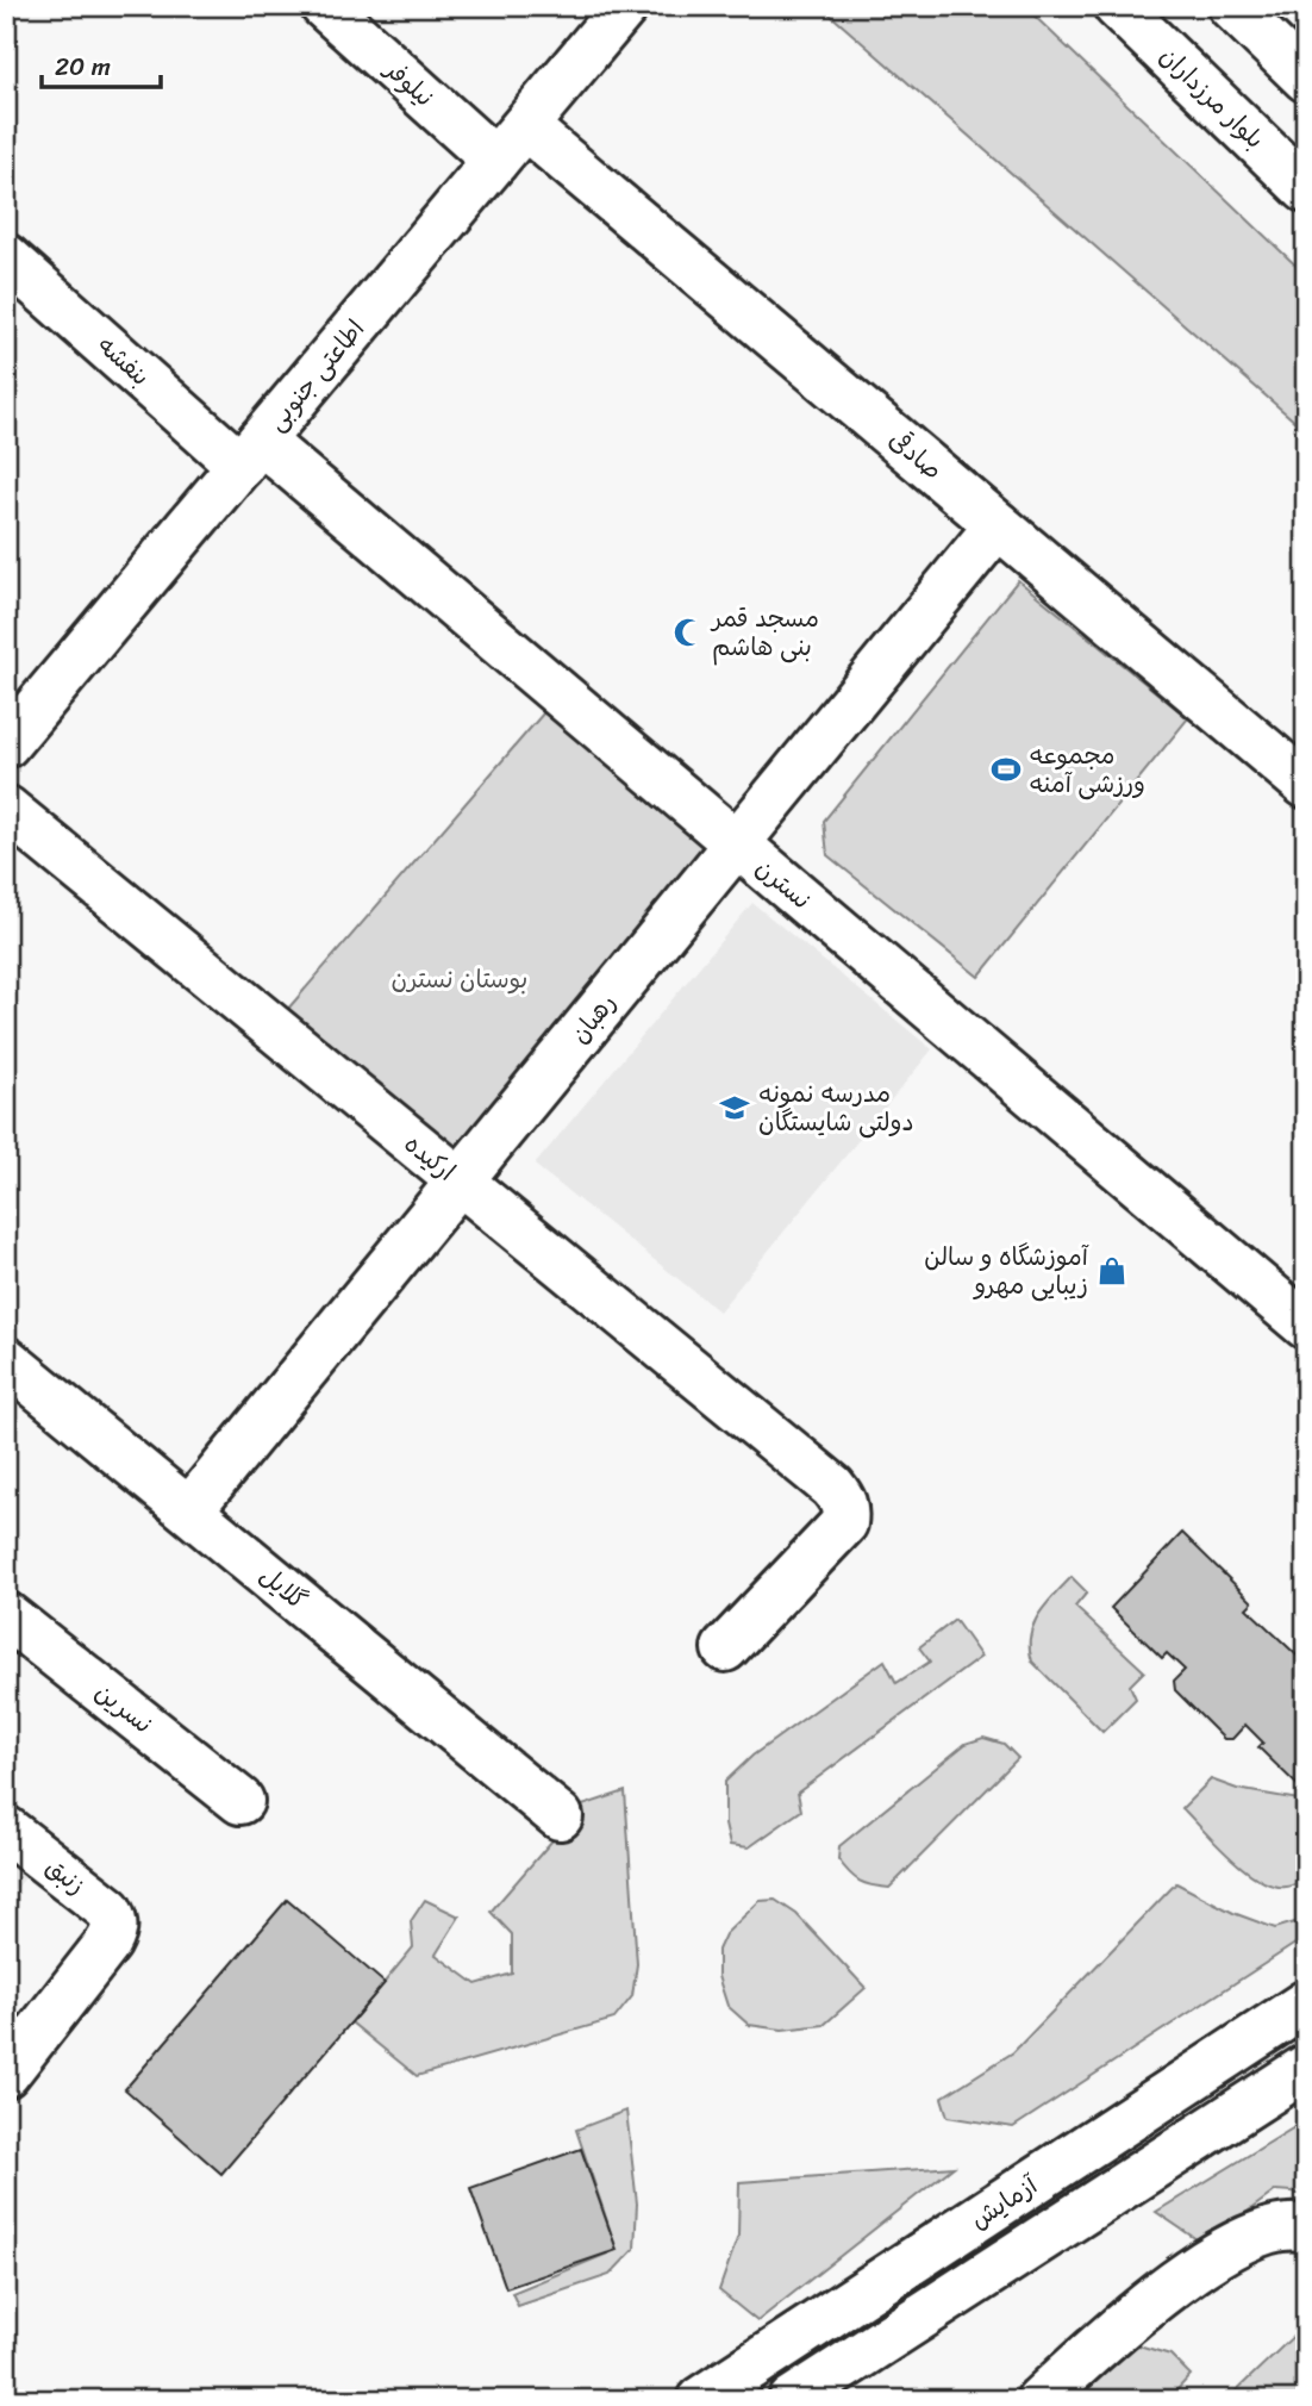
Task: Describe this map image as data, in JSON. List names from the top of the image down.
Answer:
{
  "streets": {
    "street": [
      "نیلوفر",
      "بلوار مرزداران",
      "بنفشه",
      "اطاعتی جنوبی",
      "صادقی",
      "نسترن",
      "رهبان",
      "ارکیده",
      "گلایل",
      "نسرین",
      "زنبق",
      "آزمایش"
    ]
  },
  "crossings": [
    ["نیلوفر", "اطاعتی جنوبی"],
    ["بنفشه", "اطاعتی جنوبی"],
    ["بنفشه", "نسترن"],
    ["اطاعتی جنوبی", "صادقی"],
    ["اطاعتی جنوبی", "نسترن"],
    ["صادقی", "رهبان"],
    ["نسترن", "رهبان"],
    ["رهبان", "ارکیده"],
    ["رهبان", "گلایل"]
  ],
  "parks": ["بوستان نسترن"],
  "places": {
    "mosque": ["مسجد قمر بنی هاشم"],
    "sports": ["مجموعه ورزشی آمنه"],
    "school or university": ["مدرسه نمونه دولتی شایستگان"],
    "shop": ["آموزشگاه و سالن زیبایی مهرو"]
  },
  "scale_bar": "20 m"
}
